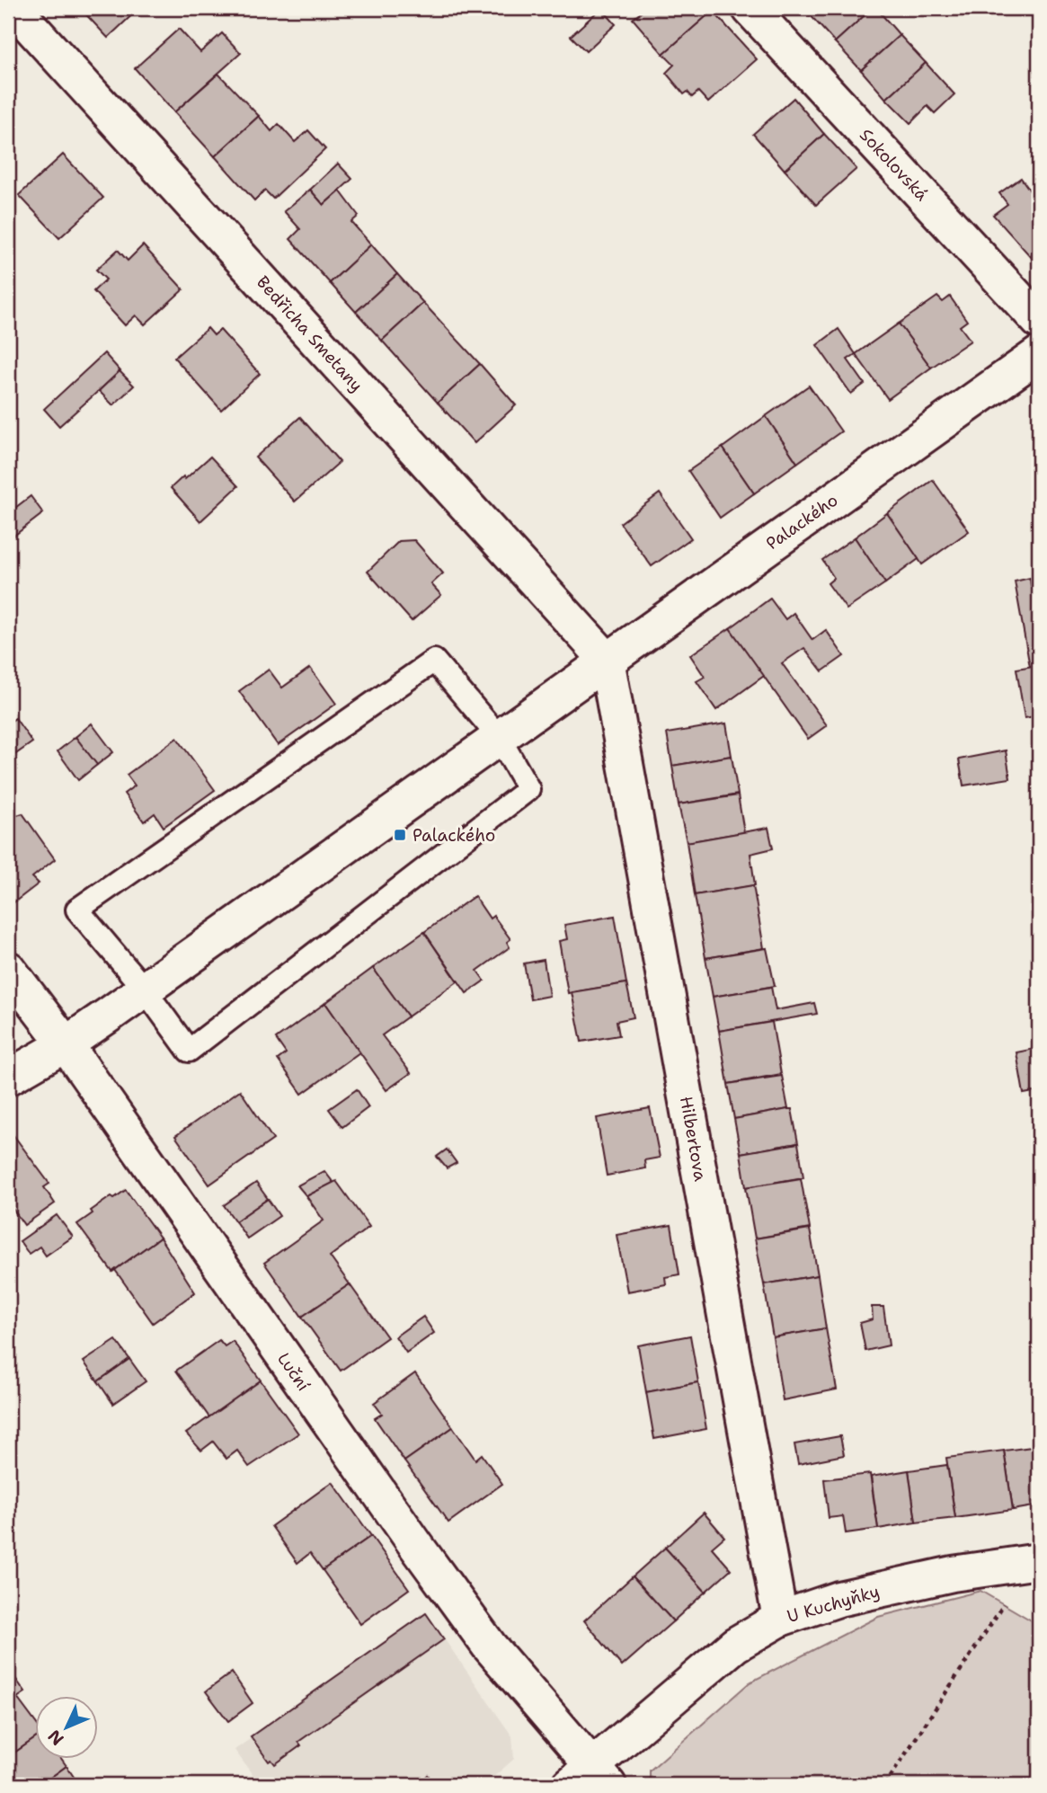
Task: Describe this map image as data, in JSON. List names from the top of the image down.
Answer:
{
  "streets": {
    "street": [
      "Sokolovská",
      "Bedřicha Smetany",
      "Palackého",
      "Hilbertova",
      "Luční",
      "U Kuchyňky"
    ]
  },
  "crossings": [
    ["Bedřicha Smetany", "Palackého"],
    ["Bedřicha Smetany", "Hilbertova"],
    ["Palackého", "Hilbertova"],
    ["Palackého", "Luční"],
    ["Hilbertova", "U Kuchyňky"],
    ["Luční", "U Kuchyňky"]
  ],
  "places": {
    "transit": ["Palackého"]
  },
  "north": "bottom left"
}
